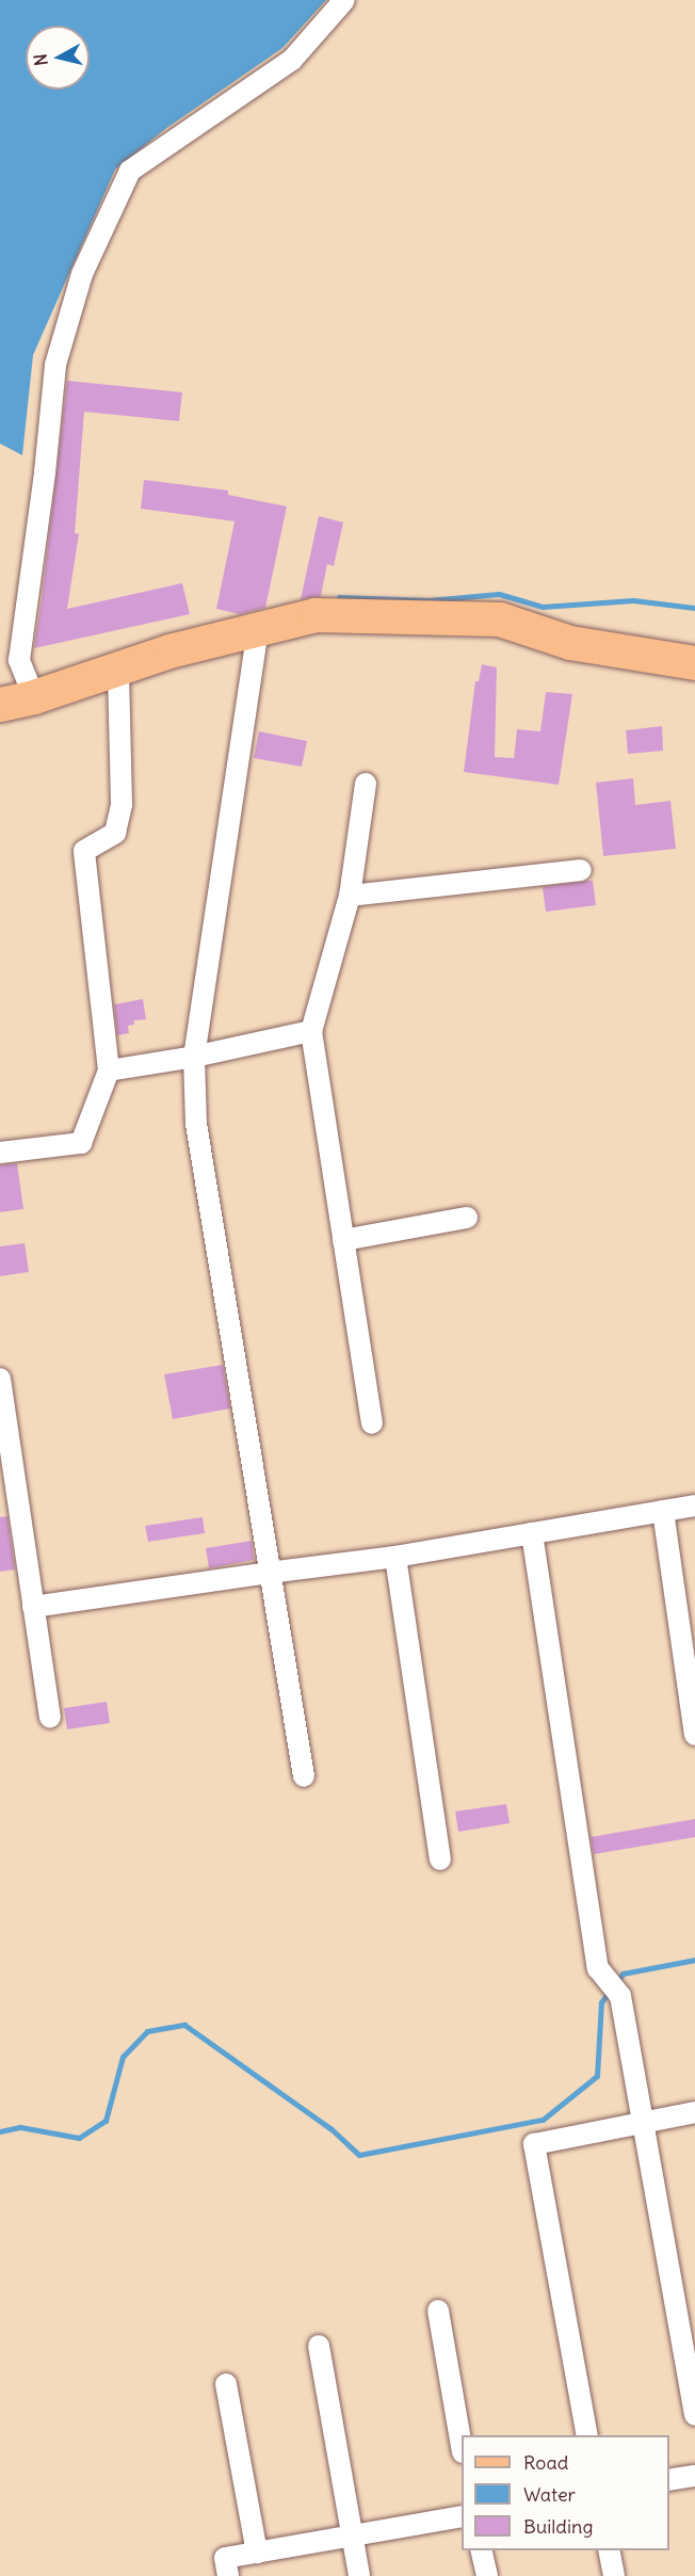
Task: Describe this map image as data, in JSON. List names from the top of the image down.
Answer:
{
  "legend": ["Road", "Water", "Building"],
  "north": "left"
}
